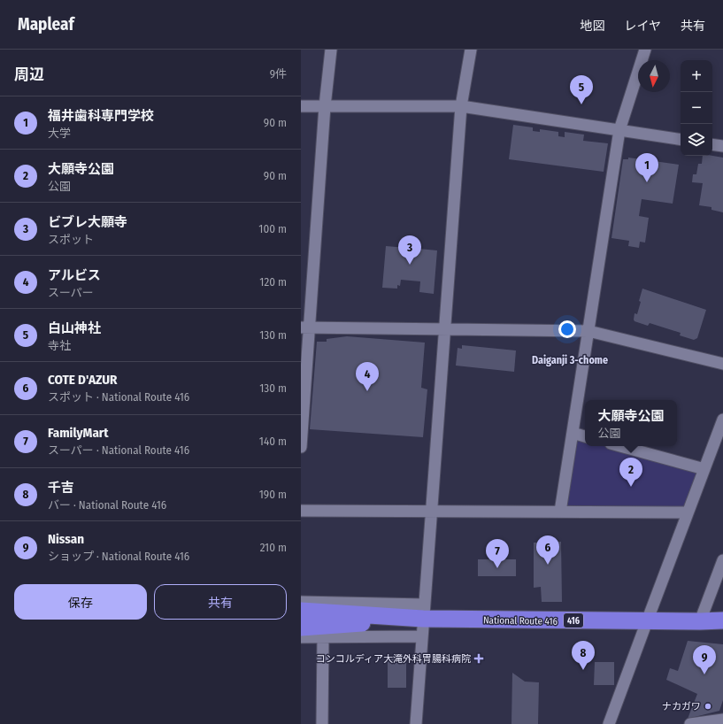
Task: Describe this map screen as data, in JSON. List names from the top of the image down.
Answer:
{
  "streets": {
    "highway": ["National Route 416", "416"]
  },
  "districts": ["Daiganji 3-chome"],
  "places": {
    "health": ["コンコルディア大滝外科胃腸科病院"],
    "other": ["ナカガワ"]
  },
  "north": "bottom",
  "page": {
    "header": "Mapleaf",
    "nav": ["地図", "レイヤ", "共有"],
    "heading": ["周辺", "9件"],
    "map_buttons": ["+", "−"],
    "pins": [
      "5",
      "1",
      "3",
      "4",
      "2",
      "6",
      "7",
      "8",
      "9"
    ],
    "list": [
      {
        "mark": "1",
        "name": "福井歯科専門学校",
        "note": "大学",
        "value": "90 m"
      },
      {
        "mark": "2",
        "name": "大願寺公園",
        "note": "公園",
        "value": "90 m"
      },
      {
        "mark": "3",
        "name": "ビブレ大願寺",
        "note": "スポット",
        "value": "100 m"
      },
      {
        "mark": "4",
        "name": "アルビス",
        "note": "スーパー",
        "value": "120 m"
      },
      {
        "mark": "5",
        "name": "白山神社",
        "note": "寺社",
        "value": "130 m"
      },
      {
        "mark": "6",
        "name": "COTE D'AZUR",
        "note": "スポット · National Route 416",
        "value": "130 m"
      },
      {
        "mark": "7",
        "name": "FamilyMart",
        "note": "スーパー · National Route 416",
        "value": "140 m"
      },
      {
        "mark": "8",
        "name": "千吉",
        "note": "バー · National Route 416",
        "value": "190 m"
      },
      {
        "mark": "9",
        "name": "Nissan",
        "note": "ショップ · National Route 416",
        "value": "210 m"
      }
    ],
    "popup": ["大願寺公園", "公園"],
    "buttons": ["保存", "共有"]
  }
}
